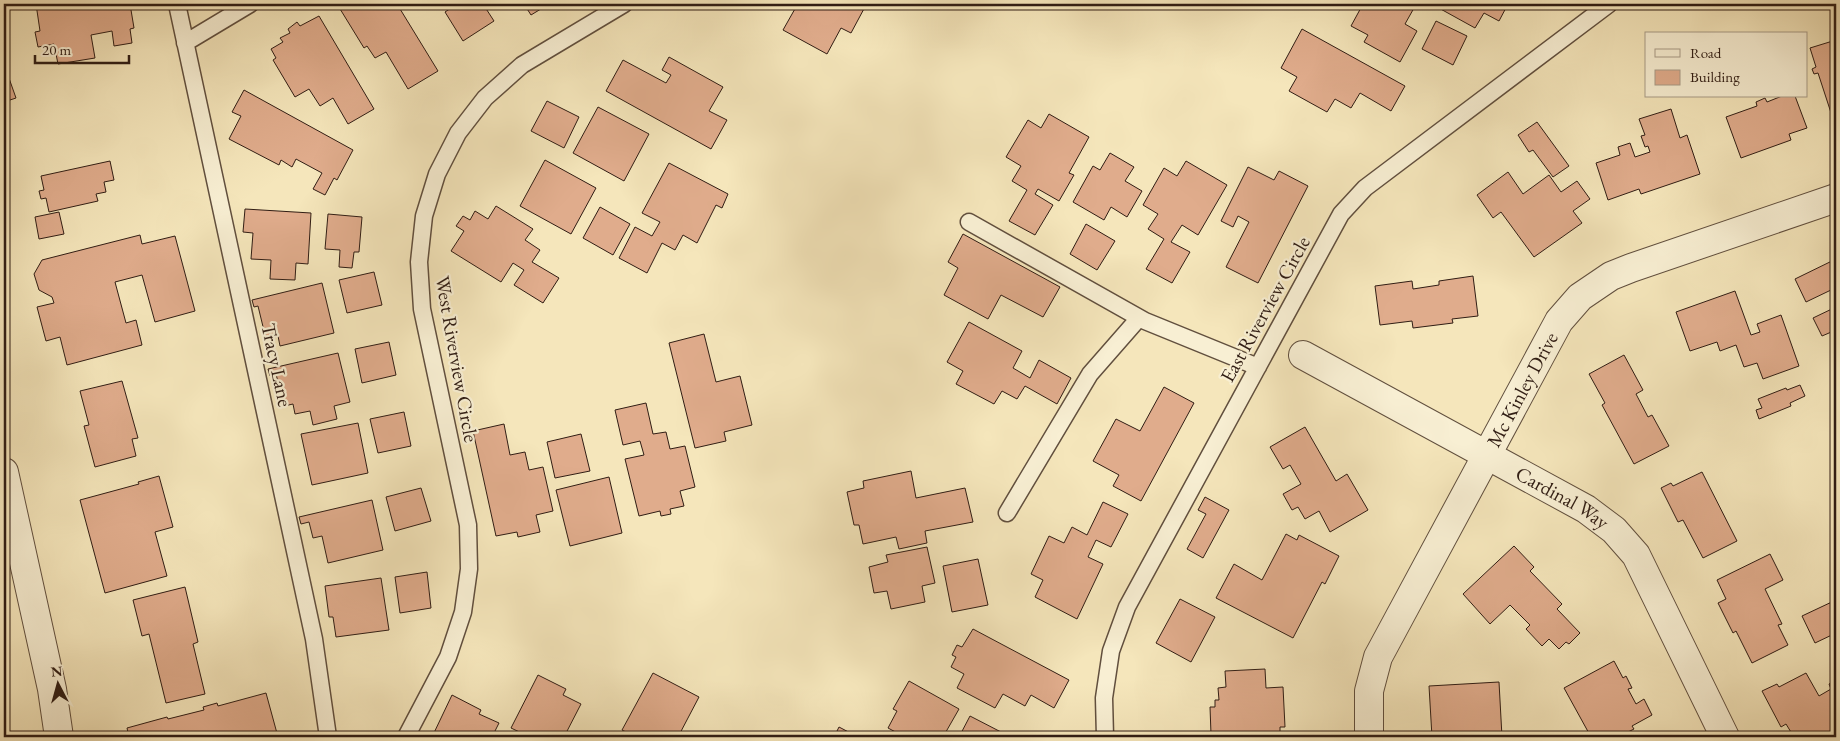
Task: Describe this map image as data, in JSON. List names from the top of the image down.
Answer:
{
  "streets": {
    "street": ["Mc Kinley Drive", "Cardinal Way"],
    "lane": ["East Riverview Circle", "West Riverview Circle", "Tracy Lane"]
  },
  "crossings": [
    ["Mc Kinley Drive", "Cardinal Way"]
  ],
  "legend": ["Road", "Building"],
  "scale_bar": "20 m",
  "north": "top"
}
